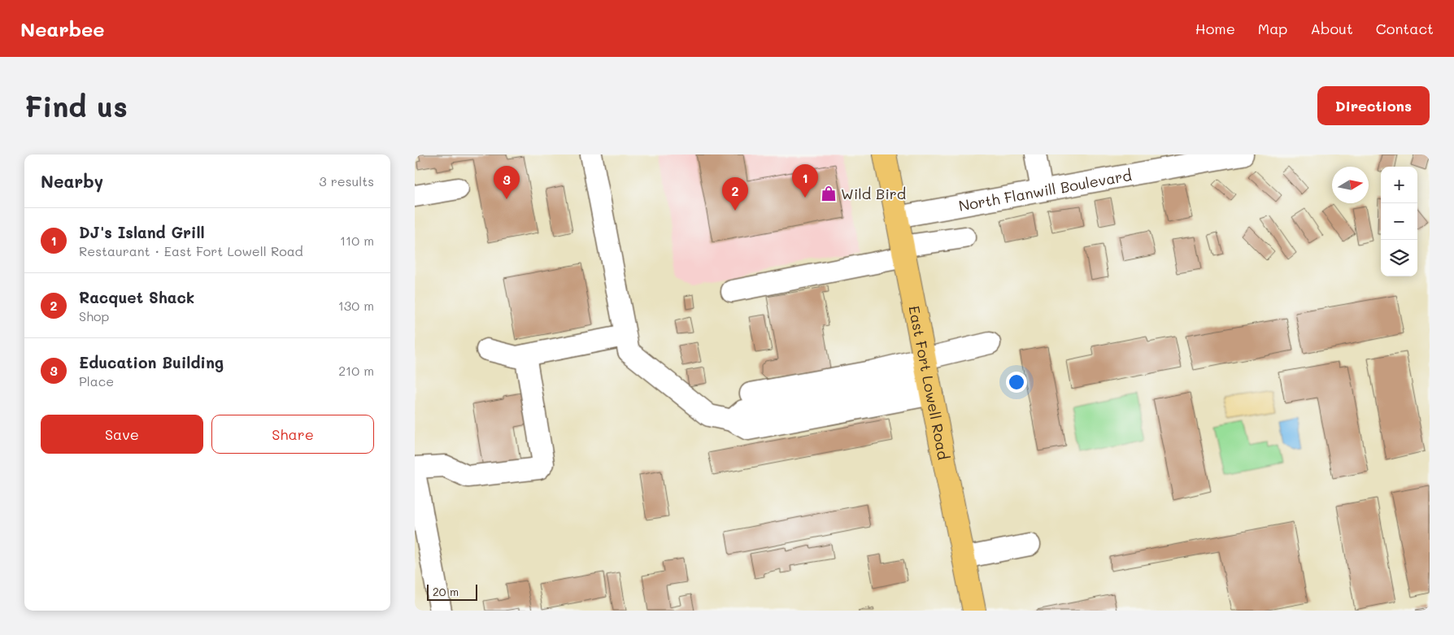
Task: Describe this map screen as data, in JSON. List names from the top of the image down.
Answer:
{
  "streets": {
    "main road": ["East Fort Lowell Road"],
    "street": ["North Flanwill Boulevard"]
  },
  "crossings": [
    ["North Flanwill Boulevard", "East Fort Lowell Road"]
  ],
  "places": {
    "shop": ["Wild Bird"]
  },
  "scale_bar": "20 m",
  "north": "right",
  "page": {
    "header": "Nearbee",
    "nav": [
      "Home",
      "Map",
      "About",
      "Contact"
    ],
    "buttons": [
      "Directions",
      ["Save", "Share"]
    ],
    "title": "Find us",
    "heading": ["Nearby", "3 results"],
    "pins": ["1", "3", "2"],
    "map_buttons": ["+", "−"],
    "list": [
      {
        "mark": "1",
        "name": "DJ's Island Grill",
        "note": "Restaurant · East Fort Lowell Road",
        "value": "110 m"
      },
      {
        "mark": "2",
        "name": "Racquet Shack",
        "note": "Shop",
        "value": "130 m"
      },
      {
        "mark": "3",
        "name": "Education Building",
        "note": "Place",
        "value": "210 m"
      }
    ],
    "scale": "20 m"
  }
}
